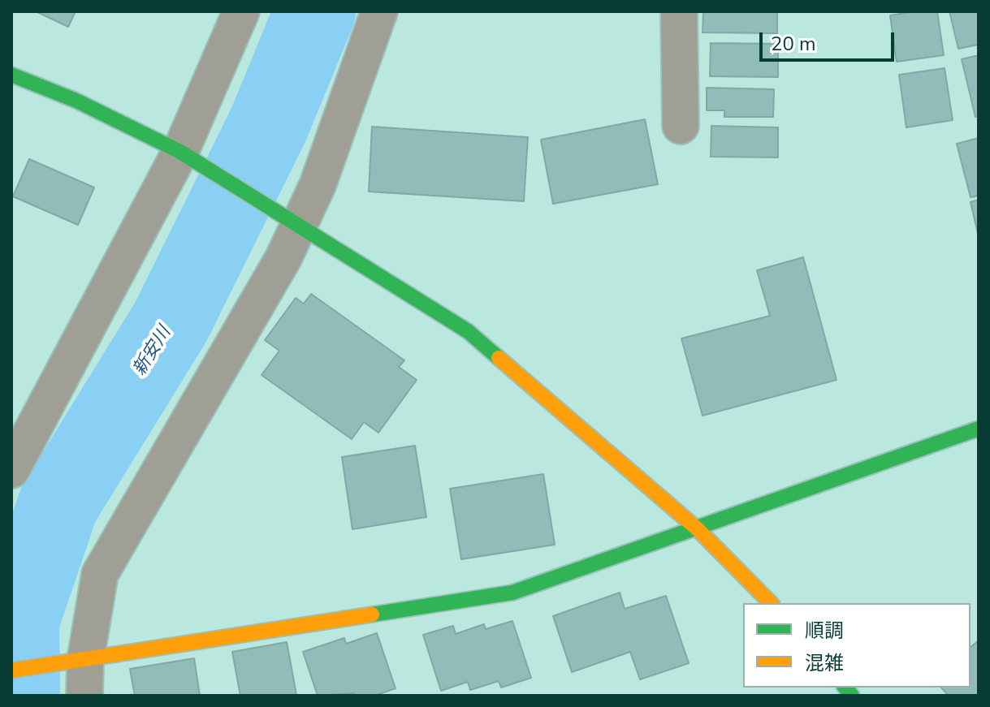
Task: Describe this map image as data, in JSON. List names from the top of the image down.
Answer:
{
  "water": ["新安川"],
  "legend": ["順調", "混雑"],
  "scale_bar": "20 m"
}
